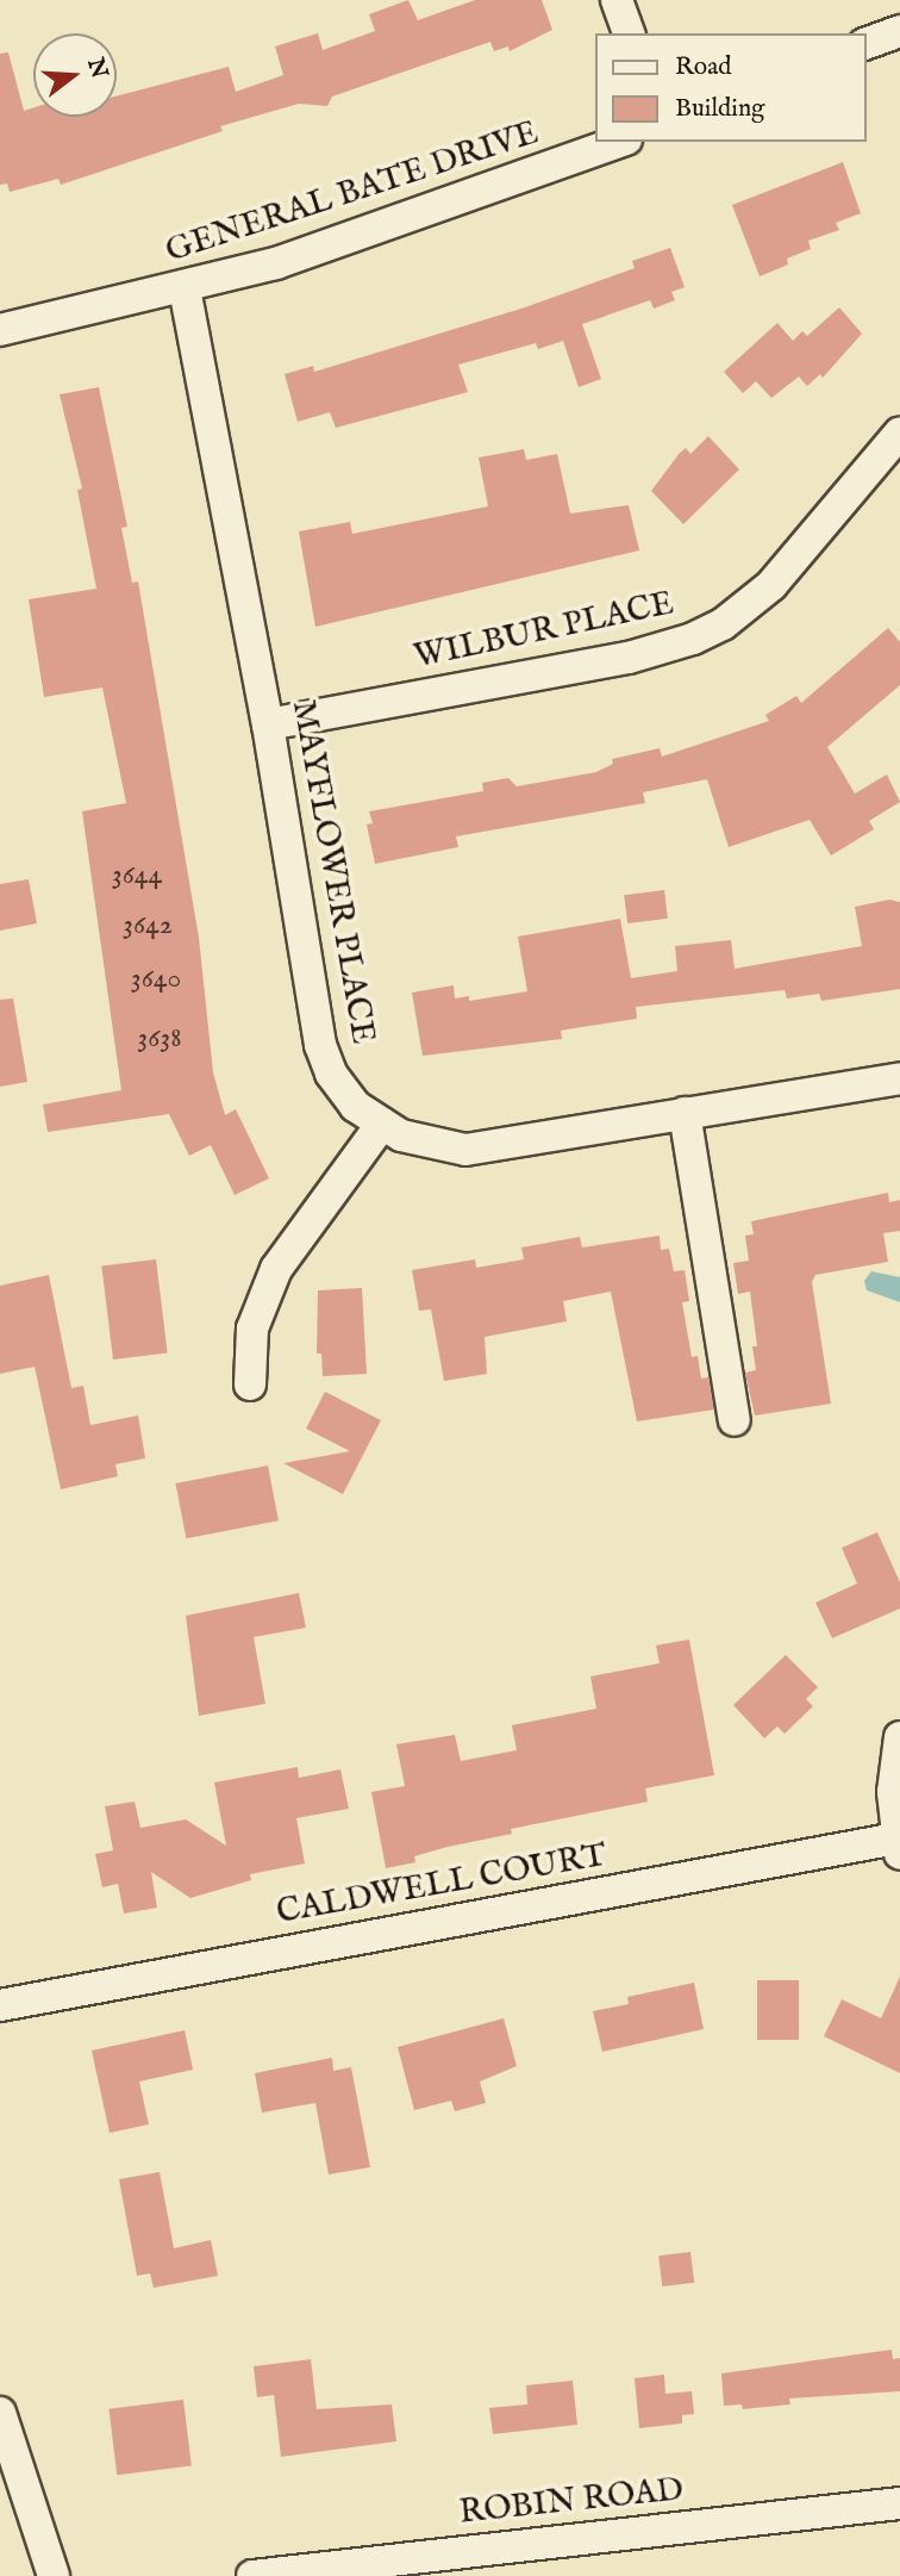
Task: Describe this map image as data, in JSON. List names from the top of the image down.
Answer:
{
  "streets": {
    "street": [
      "GENERAL BATE DRIVE",
      "WILBUR PLACE",
      "MAYFLOWER PLACE",
      "CALDWELL COURT",
      "ROBIN ROAD"
    ]
  },
  "crossings": [
    ["GENERAL BATE DRIVE", "MAYFLOWER PLACE"],
    ["WILBUR PLACE", "MAYFLOWER PLACE"]
  ],
  "house_numbers": [
    "3644",
    "3642",
    "3640",
    "3638"
  ],
  "legend": ["Road", "Building"],
  "north": "right"
}
